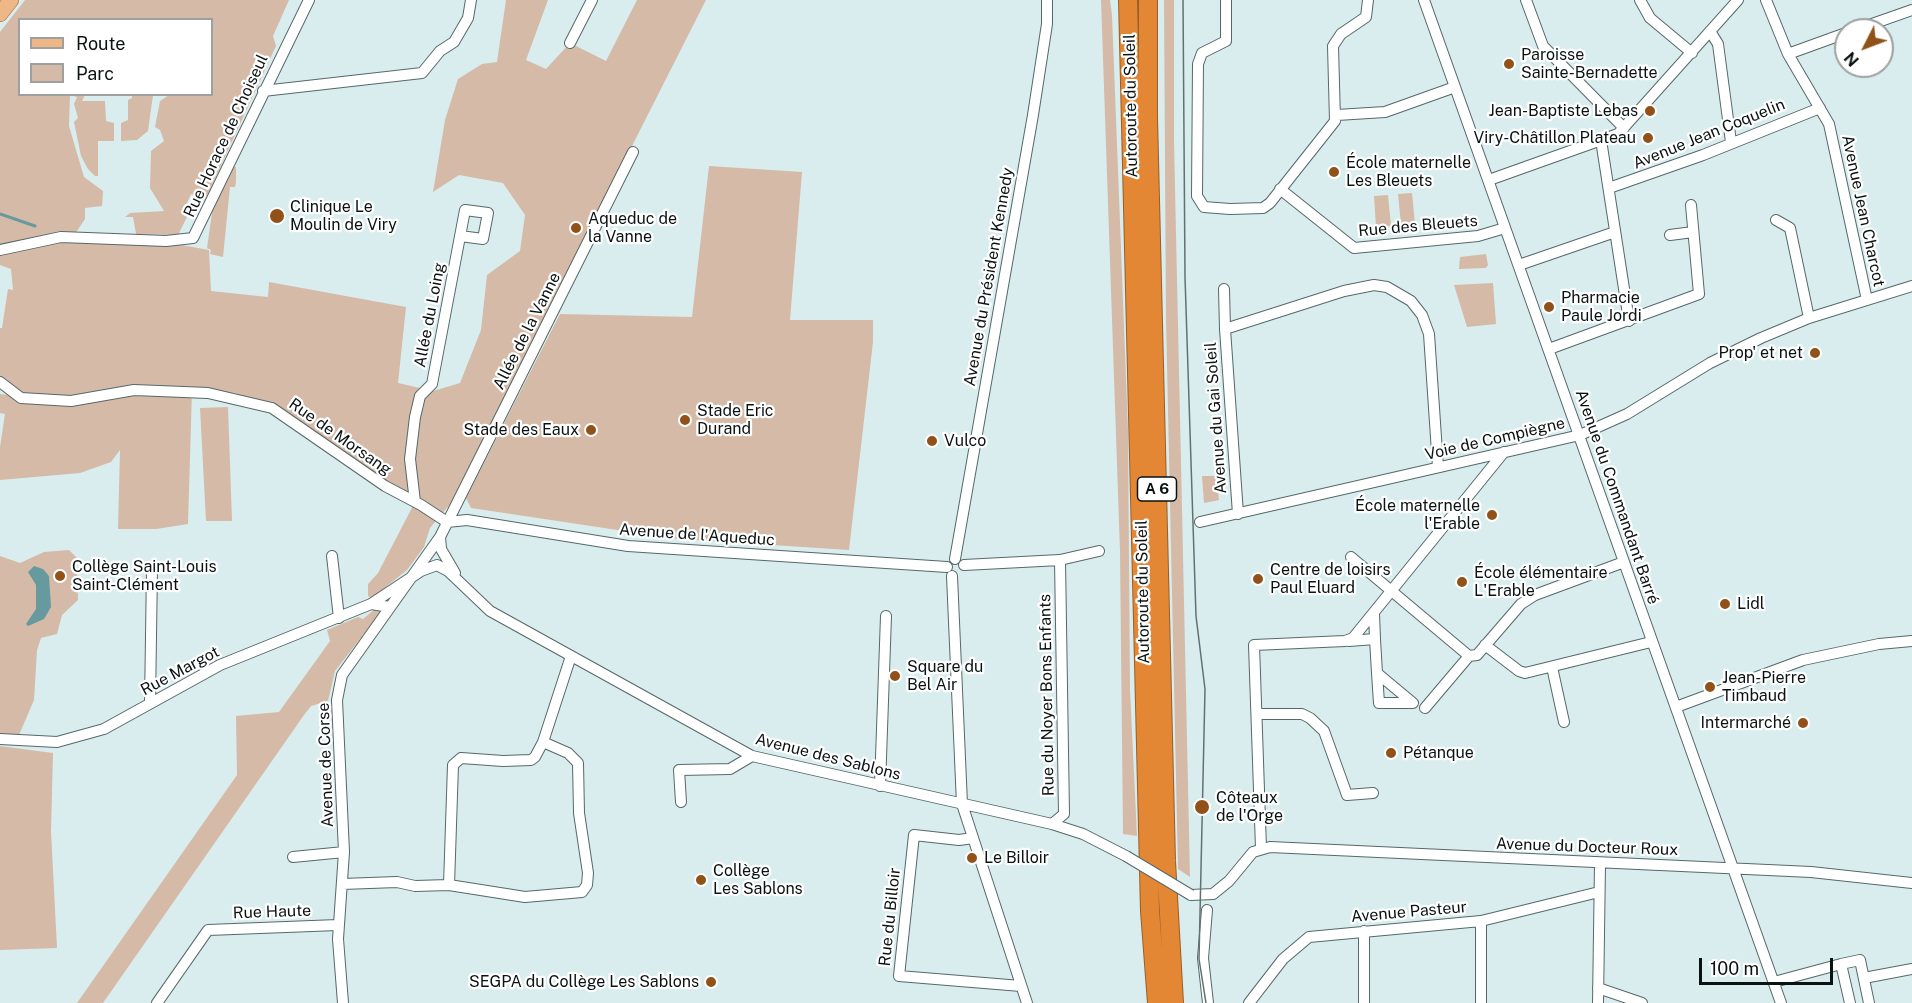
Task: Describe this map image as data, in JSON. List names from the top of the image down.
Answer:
{
  "streets": {
    "highway": ["Autoroute du Soleil", "A 6"],
    "street": [
      "Avenue Jean Coquelin",
      "Rue Horace de Choiseul",
      "Avenue Jean Charcot",
      "Rue des Bleuets",
      "Avenue du Président Kennedy",
      "Allée du Loing",
      "Allée de la Vanne",
      "Avenue du Gai Soleil",
      "Rue de Morsang",
      "Voie de Compiègne",
      "Avenue du Commandant Barré",
      "Avenue de l'Aqueduc",
      "Rue Margot",
      "Rue du Noyer Bons Enfants",
      "Avenue des Sablons",
      "Avenue de Corse",
      "Avenue du Docteur Roux",
      "Rue Haute",
      "Avenue Pasteur",
      "Rue du Billoir"
    ]
  },
  "crossings": [
    ["Avenue Jean Coquelin", "Avenue Jean Charcot"],
    ["Avenue Jean Charcot", "Voie de Compiègne"],
    ["Rue des Bleuets", "Avenue du Commandant Barré"],
    ["Avenue du Président Kennedy", "Avenue de l'Aqueduc"],
    ["Avenue du Président Kennedy", "Avenue des Sablons"],
    ["Avenue du Président Kennedy", "Rue du Billoir"],
    ["Allée du Loing", "Rue de Morsang"],
    ["Allée de la Vanne", "Rue de Morsang"],
    ["Allée de la Vanne", "Avenue de l'Aqueduc"],
    ["Allée de la Vanne", "Avenue de Corse"],
    ["Avenue du Gai Soleil", "Voie de Compiègne"],
    ["Rue de Morsang", "Avenue de l'Aqueduc"],
    ["Rue de Morsang", "Avenue de Corse"],
    ["Voie de Compiègne", "Avenue du Commandant Barré"],
    ["Avenue du Commandant Barré", "Avenue du Docteur Roux"],
    ["Avenue de l'Aqueduc", "Rue du Noyer Bons Enfants"],
    ["Avenue de l'Aqueduc", "Avenue de Corse"],
    ["Rue Margot", "Avenue de Corse"],
    ["Rue du Noyer Bons Enfants", "Avenue des Sablons"],
    ["Avenue des Sablons", "Avenue de Corse"],
    ["Avenue des Sablons", "Avenue du Docteur Roux"],
    ["Avenue de Corse", "Rue Haute"]
  ],
  "places": [
    "Paroisse Sainte-Bernadette",
    "Jean-Baptiste Lebas",
    "Viry-Châtillon Plateau",
    "École maternelle Les Bleuets",
    "Clinique Le Moulin de Viry",
    "Aqueduc de la Vanne",
    "Pharmacie Paule Jordi",
    "Prop' et net",
    "Stade Eric Durand",
    "Stade des Eaux",
    "Vulco",
    "École maternelle l'Erable",
    "Collège Saint-Louis Saint-Clément",
    "Centre de loisirs Paul Eluard",
    "École élémentaire L'Erable",
    "Lidl",
    "Square du Bel Air",
    "Jean-Pierre Timbaud",
    "Intermarché",
    "Pétanque",
    "Côteaux de l'Orge",
    "Le Billoir",
    "Collège Les Sablons",
    "SEGPA du Collège Les Sablons"
  ],
  "legend": ["Route", "Parc"],
  "scale_bar": "100 m",
  "north": "bottom left"
}
